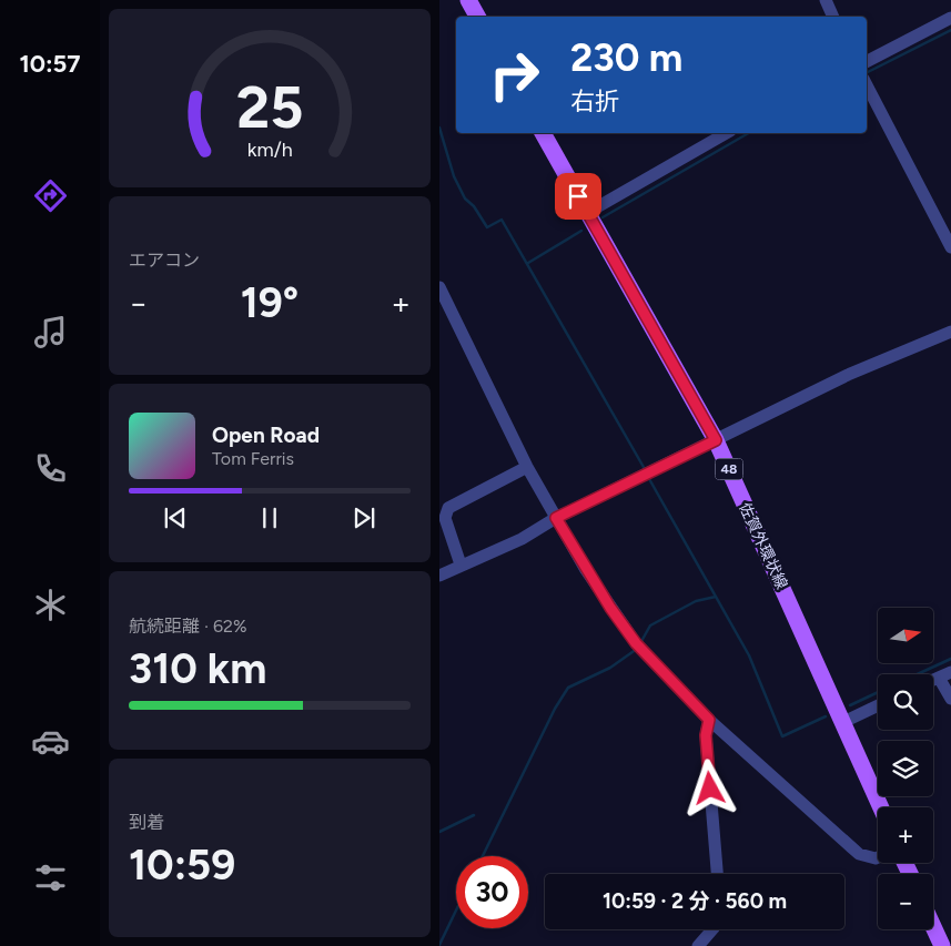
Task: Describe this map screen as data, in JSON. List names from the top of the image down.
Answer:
{
  "streets": {
    "main road": ["48", "佐賀外環状線"]
  },
  "north": "right",
  "page": {
    "tabs": "10:57",
    "turn": ["230 m", "右折"],
    "tile": [
      "エアコン",
      ["航続距離 · 62%", "310 km"],
      ["到着", "10:59"]
    ],
    "heat": ["−", "19°", "+"],
    "song": ["Open Road", "Tom Ferris"],
    "map_buttons": ["+", "−"],
    "limit": "30",
    "trip": "10:59 · 2 分 · 560 m",
    "gauge": ["25", "km/h"]
  }
}
